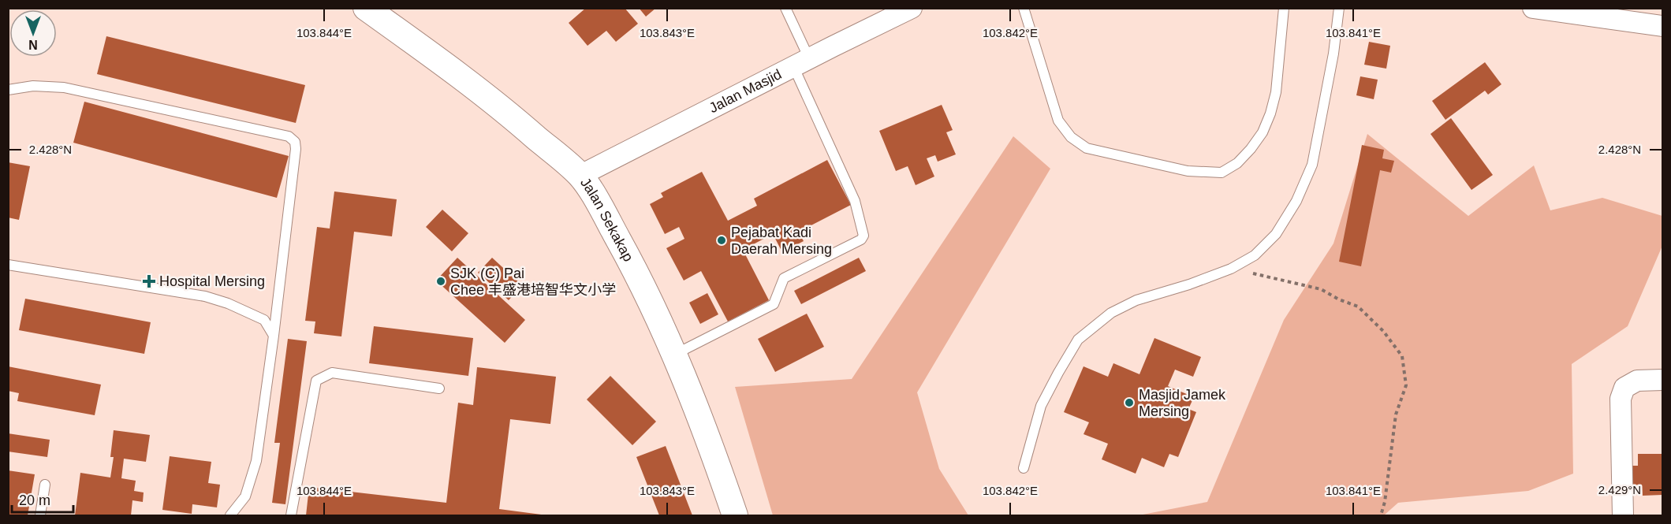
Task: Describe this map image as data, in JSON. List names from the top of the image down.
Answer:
{
  "streets": {
    "street": ["Jalan Masjid", "Jalan Sekakap"]
  },
  "crossings": [
    ["Jalan Masjid", "Jalan Sekakap"]
  ],
  "places": {
    "other": ["Pejabat Kadi Daerah Mersing", "SJK (C) Pai Chee 丰盛港培智华文小学", "Masjid Jamek Mersing"],
    "health": ["Hospital Mersing"]
  },
  "scale_bar": "20 m",
  "north": "bottom",
  "coordinates": [
    "103.844°E",
    "103.843°E",
    "103.842°E",
    "103.841°E",
    "2.428°N",
    "2.429°N"
  ]
}
